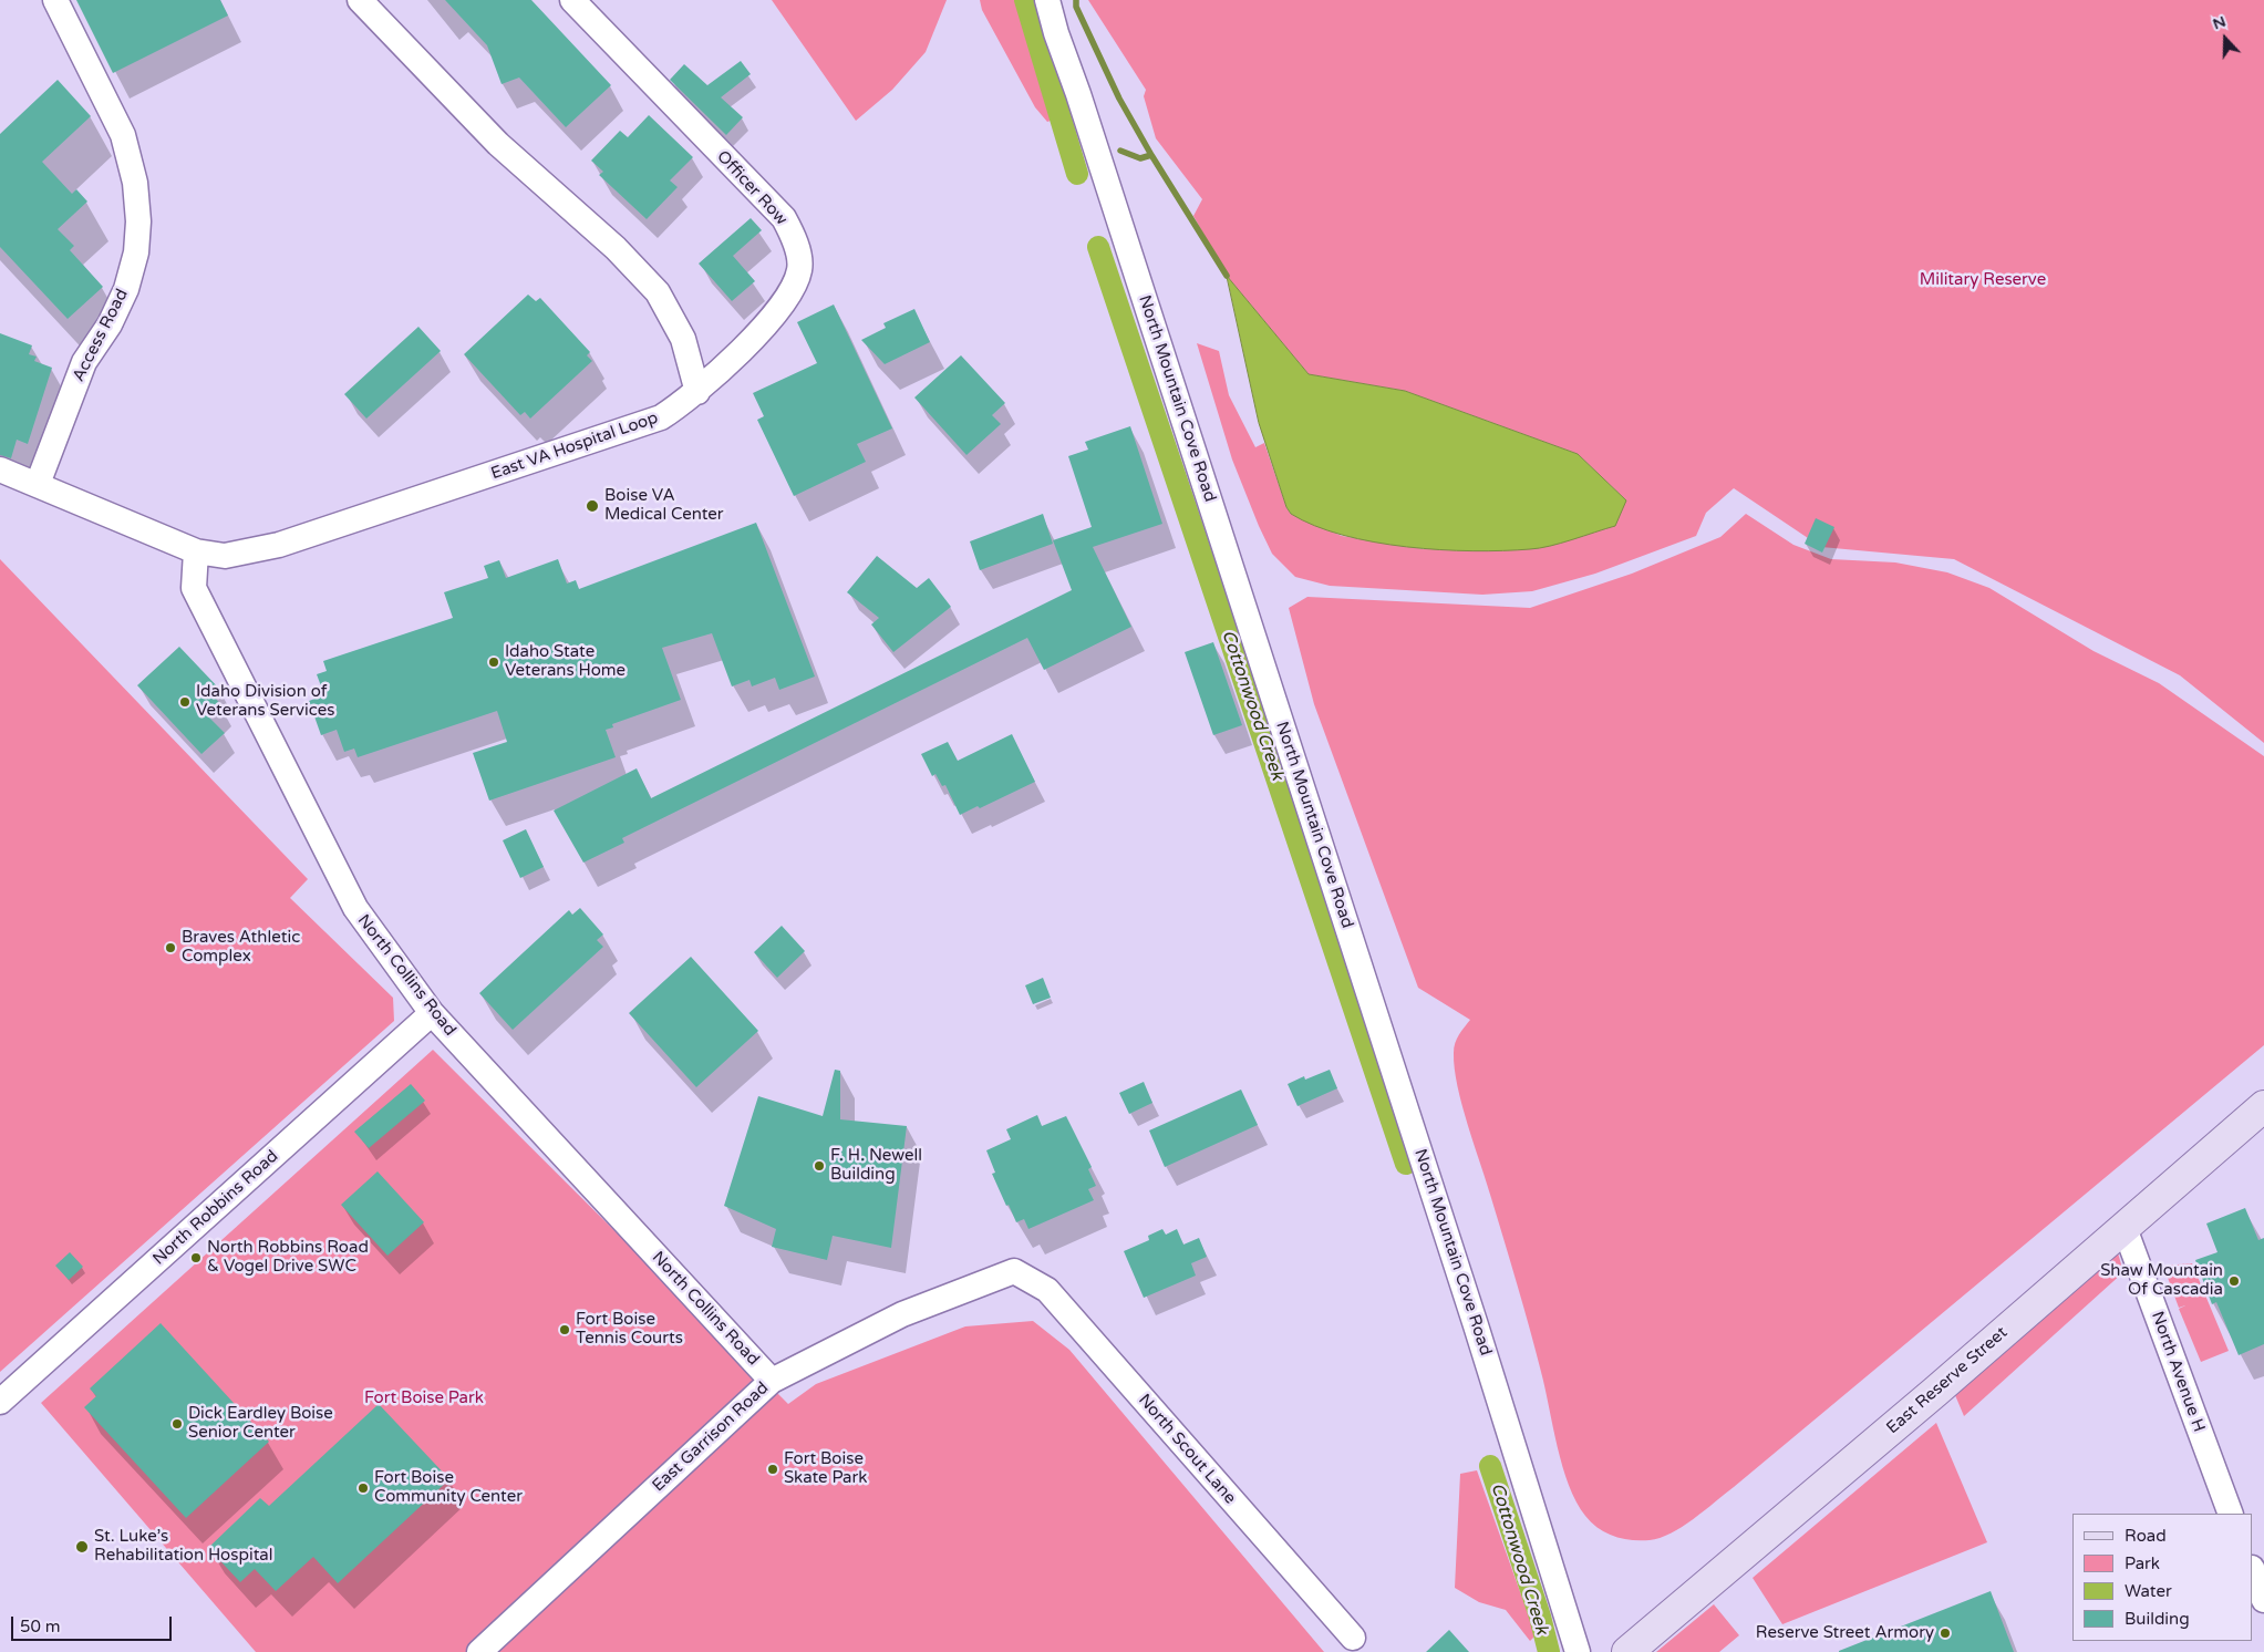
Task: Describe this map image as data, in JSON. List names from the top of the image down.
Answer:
{
  "streets": {
    "street": [
      "Officer Row",
      "Access Road",
      "North Mountain Cove Road",
      "East VA Hospital Loop",
      "North Collins Road",
      "North Robbins Road",
      "North Avenue H",
      "East Reserve Street",
      "East Garrison Road",
      "North Scout Lane"
    ]
  },
  "crossings": [
    ["Officer Row", "East VA Hospital Loop"],
    ["Access Road", "East VA Hospital Loop"],
    ["East VA Hospital Loop", "North Collins Road"],
    ["North Collins Road", "North Robbins Road"],
    ["North Collins Road", "East Garrison Road"],
    ["North Avenue H", "East Reserve Street"],
    ["East Garrison Road", "North Scout Lane"]
  ],
  "water": ["Cottonwood Creek"],
  "parks": ["Military Reserve", "Fort Boise Park"],
  "places": [
    "Boise VA Medical Center",
    "Idaho State Veterans Home",
    "Idaho Division of Veterans Services",
    "Braves Athletic Complex",
    "F. H. Newell Building",
    "North Robbins Road & Vogel Drive SWC",
    "Shaw Mountain Of Cascadia",
    "Fort Boise Tennis Courts",
    "Dick Eardley Boise Senior Center",
    "Fort Boise Skate Park",
    "Fort Boise Community Center",
    "St. Luke’s Rehabilitation Hospital",
    "Reserve Street Armory"
  ],
  "legend": [
    "Road",
    "Park",
    "Water",
    "Building"
  ],
  "scale_bar": "50 m",
  "north": "top"
}
